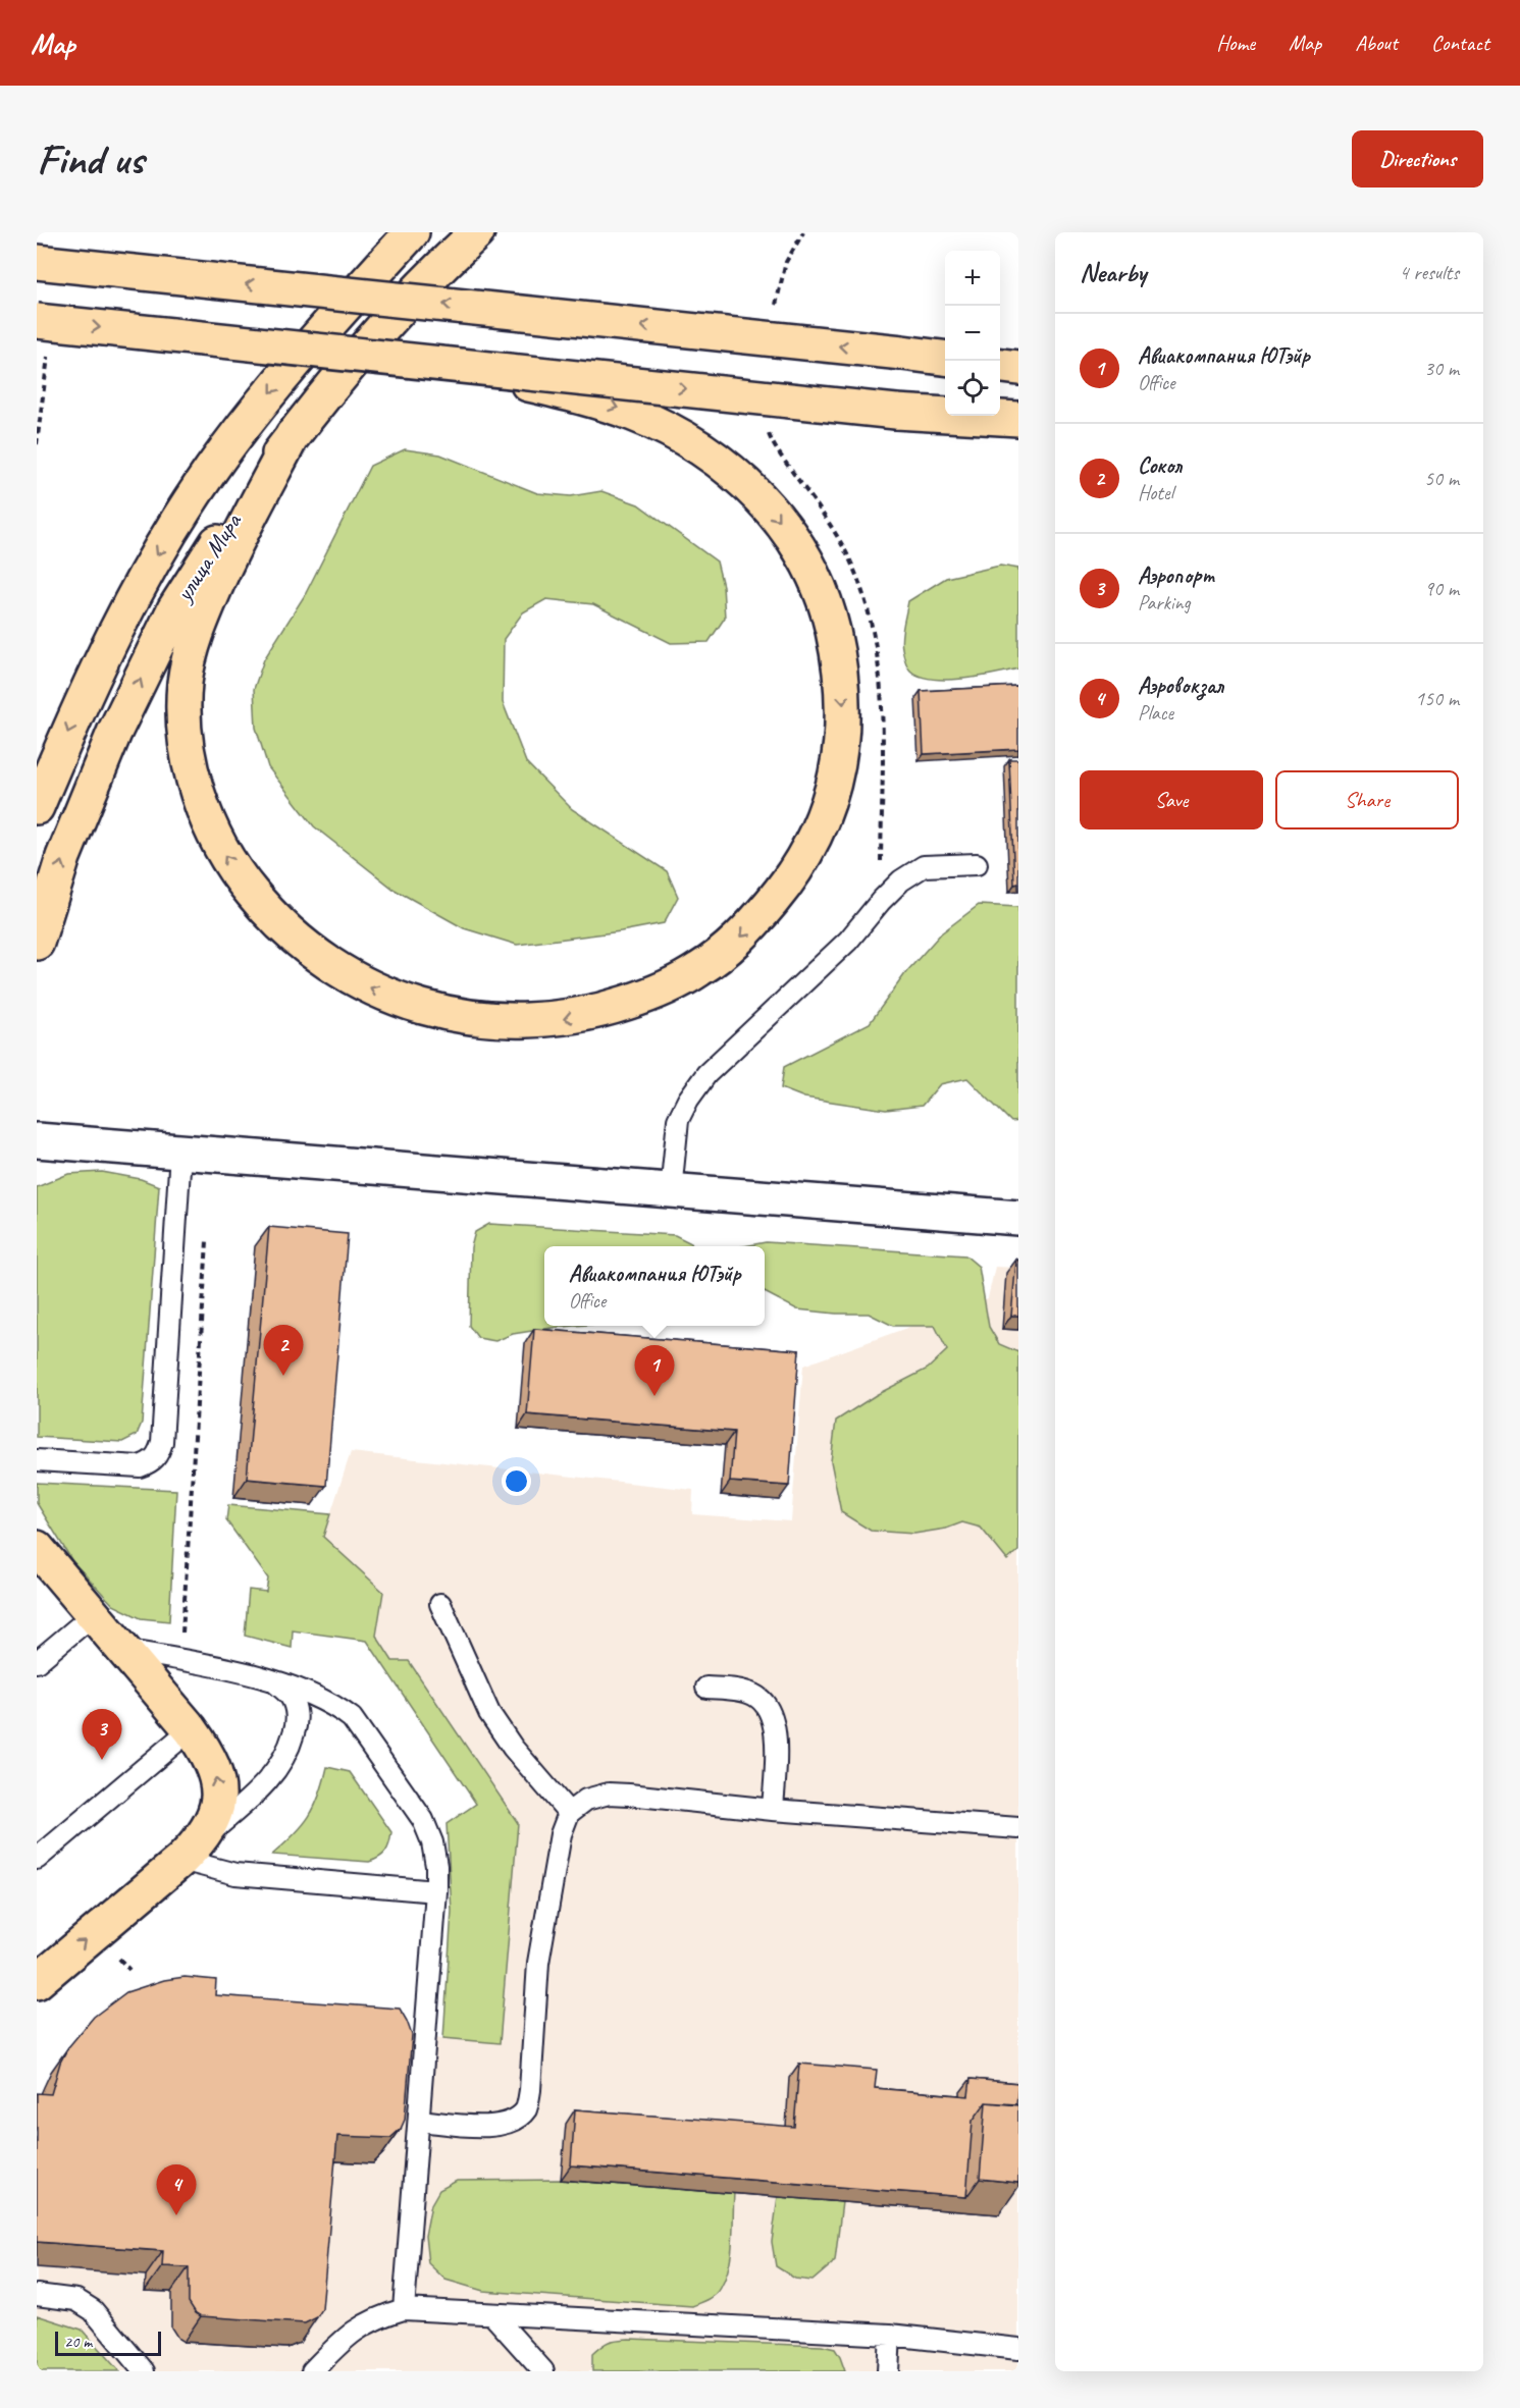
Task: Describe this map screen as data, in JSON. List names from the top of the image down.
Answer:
{
  "streets": {
    "main road": ["улица Мира"]
  },
  "scale_bar": "20 m",
  "page": {
    "header": "Map",
    "nav": [
      "Home",
      "Map",
      "About",
      "Contact"
    ],
    "buttons": [
      "Directions",
      ["Save", "Share"]
    ],
    "title": "Find us",
    "heading": ["Nearby", "4 results"],
    "map_buttons": ["+", "−"],
    "list": [
      {
        "mark": "1",
        "name": "Авиакомпания ЮТэйр",
        "note": "Office",
        "value": "30 m"
      },
      {
        "mark": "2",
        "name": "Сокол",
        "note": "Hotel",
        "value": "50 m"
      },
      {
        "mark": "3",
        "name": "Аэропорт",
        "note": "Parking",
        "value": "90 m"
      },
      {
        "mark": "4",
        "name": "Аэровокзал",
        "note": "Place",
        "value": "150 m"
      }
    ],
    "popup": ["Авиакомпания ЮТэйр", "Office"],
    "pins": [
      "2",
      "1",
      "3",
      "4"
    ],
    "scale": "20 m"
  }
}
